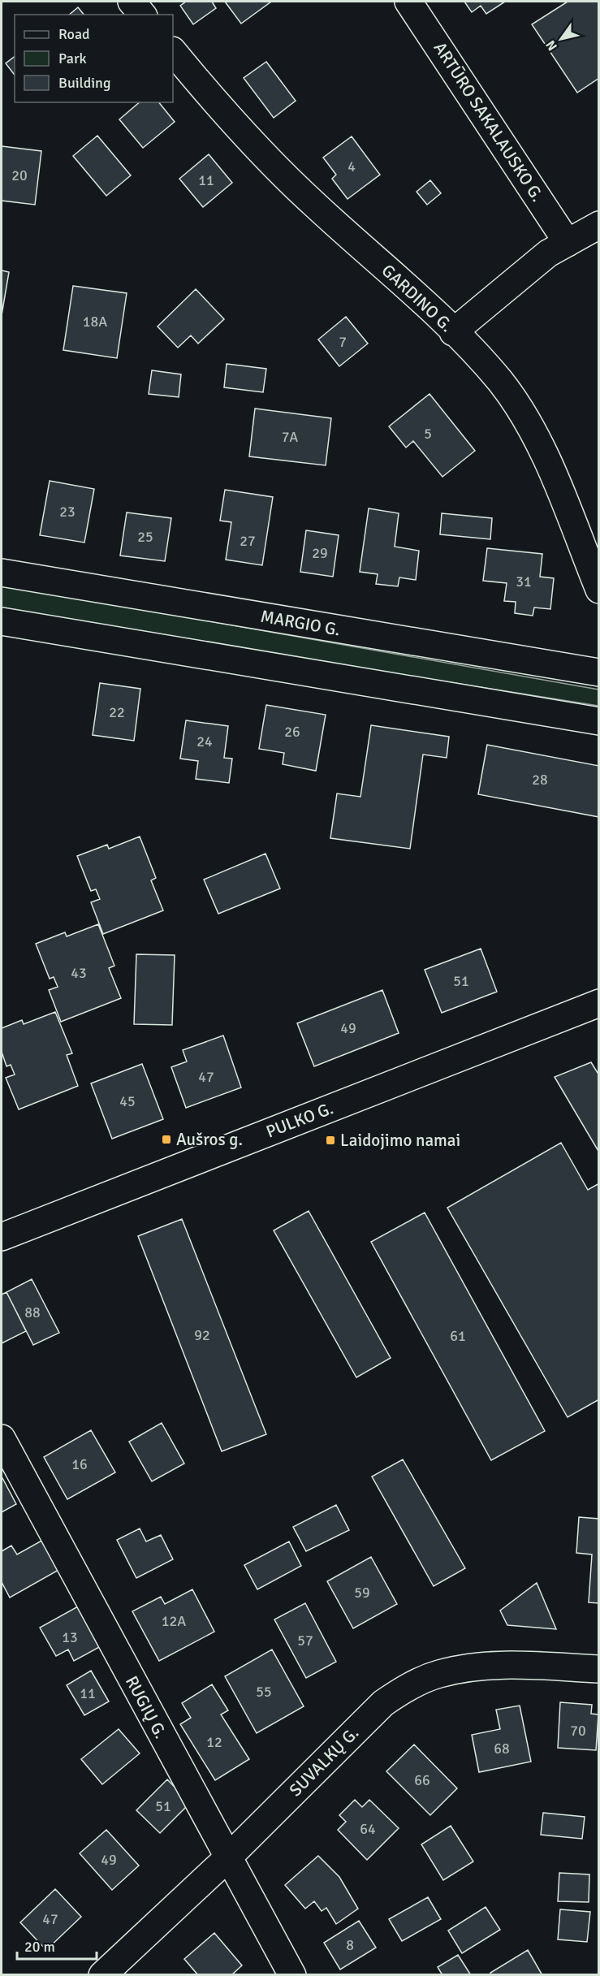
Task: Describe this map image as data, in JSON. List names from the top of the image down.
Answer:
{
  "streets": {
    "street": [
      "ARTŪRO SAKALAUSKO G.",
      "GARDINO G.",
      "MARGIO G.",
      "PULKO G.",
      "RUGIŲ G.",
      "SUVALKŲ G."
    ]
  },
  "crossings": [
    ["RUGIŲ G.", "SUVALKŲ G."]
  ],
  "places": {
    "transit": ["Aušros g.", "Laidojimo namai"]
  },
  "house_numbers": [
    "4",
    "20",
    "11",
    "18A",
    "7",
    "5",
    "7A",
    "23",
    "25",
    "27",
    "29",
    "31",
    "22",
    "26",
    "24",
    "28",
    "43",
    "51",
    "49",
    "47",
    "45",
    "88",
    "92",
    "61",
    "16",
    "59",
    "12A",
    "13",
    "57",
    "55",
    "11",
    "70",
    "12",
    "68",
    "66",
    "51",
    "64",
    "49",
    "47",
    "8"
  ],
  "legend": ["Road", "Park", "Building"],
  "scale_bar": "20 m",
  "north": "bottom left"
}
